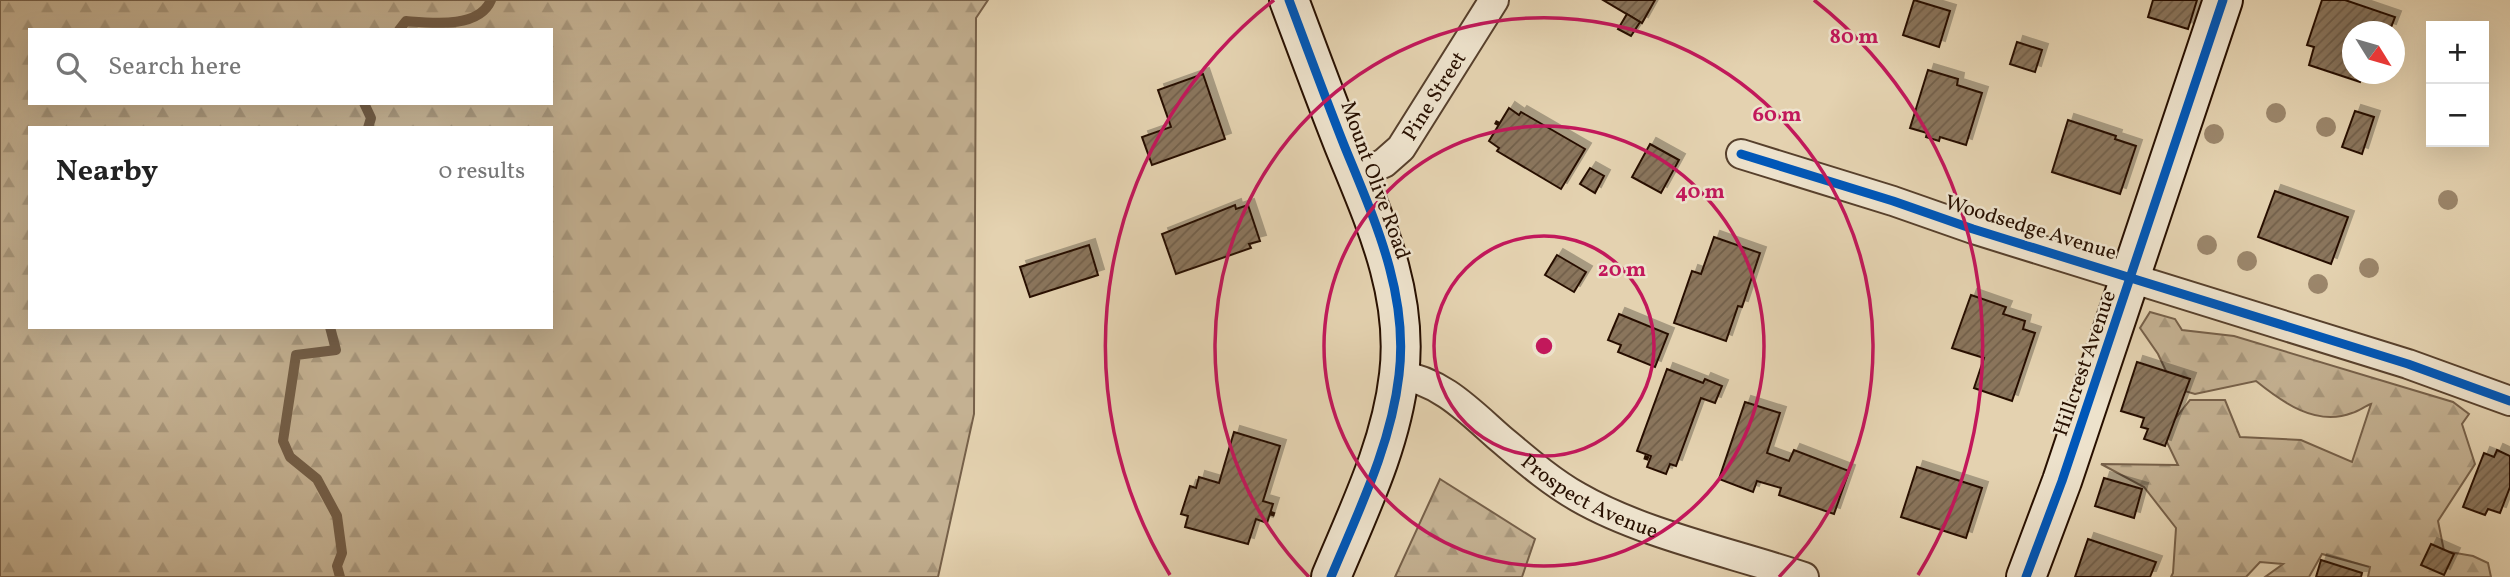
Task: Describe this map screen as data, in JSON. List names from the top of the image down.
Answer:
{
  "streets": {
    "street": [
      "Pine Street",
      "Mount Olive Road",
      "Woodsedge Avenue",
      "Hillcrest Avenue",
      "Prospect Avenue"
    ]
  },
  "crossings": [
    ["Pine Street", "Mount Olive Road"],
    ["Mount Olive Road", "Prospect Avenue"],
    ["Woodsedge Avenue", "Hillcrest Avenue"]
  ],
  "north": "bottom right",
  "page": {
    "map_buttons": ["+", "−"],
    "search": "Search here",
    "heading": ["Nearby", "0 results"]
  },
  "rings": [
    "80 m",
    "60 m",
    "40 m",
    "20 m"
  ]
}
